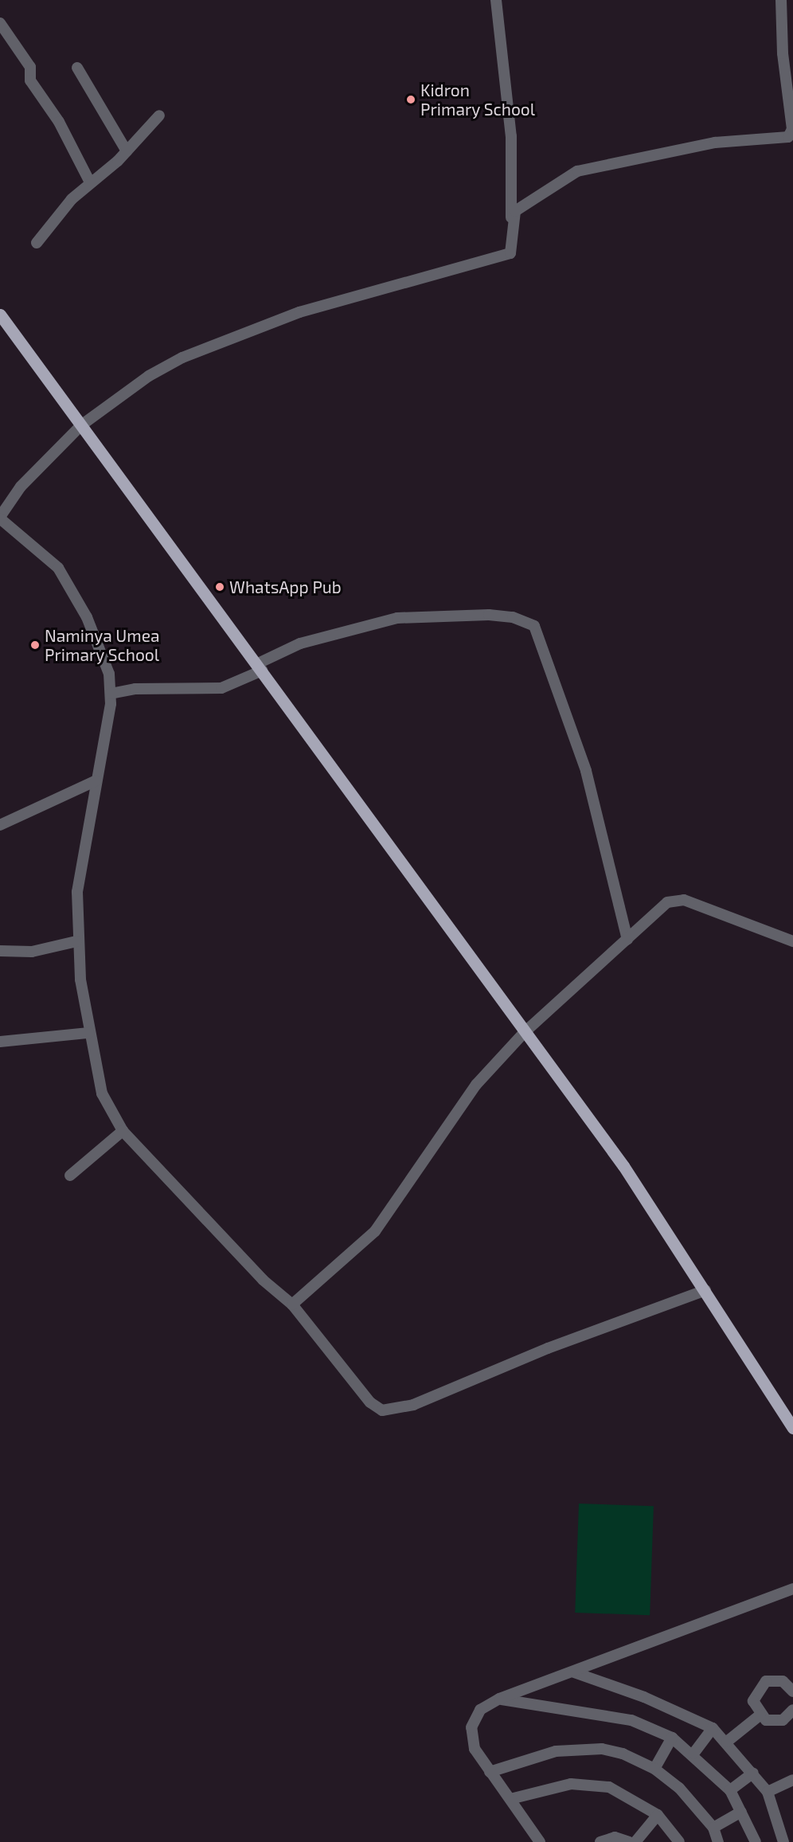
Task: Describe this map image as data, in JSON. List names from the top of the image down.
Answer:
{
  "places": ["Kidron Primary School", "WhatsApp Pub", "Naminya Umea Primary School"]
}
